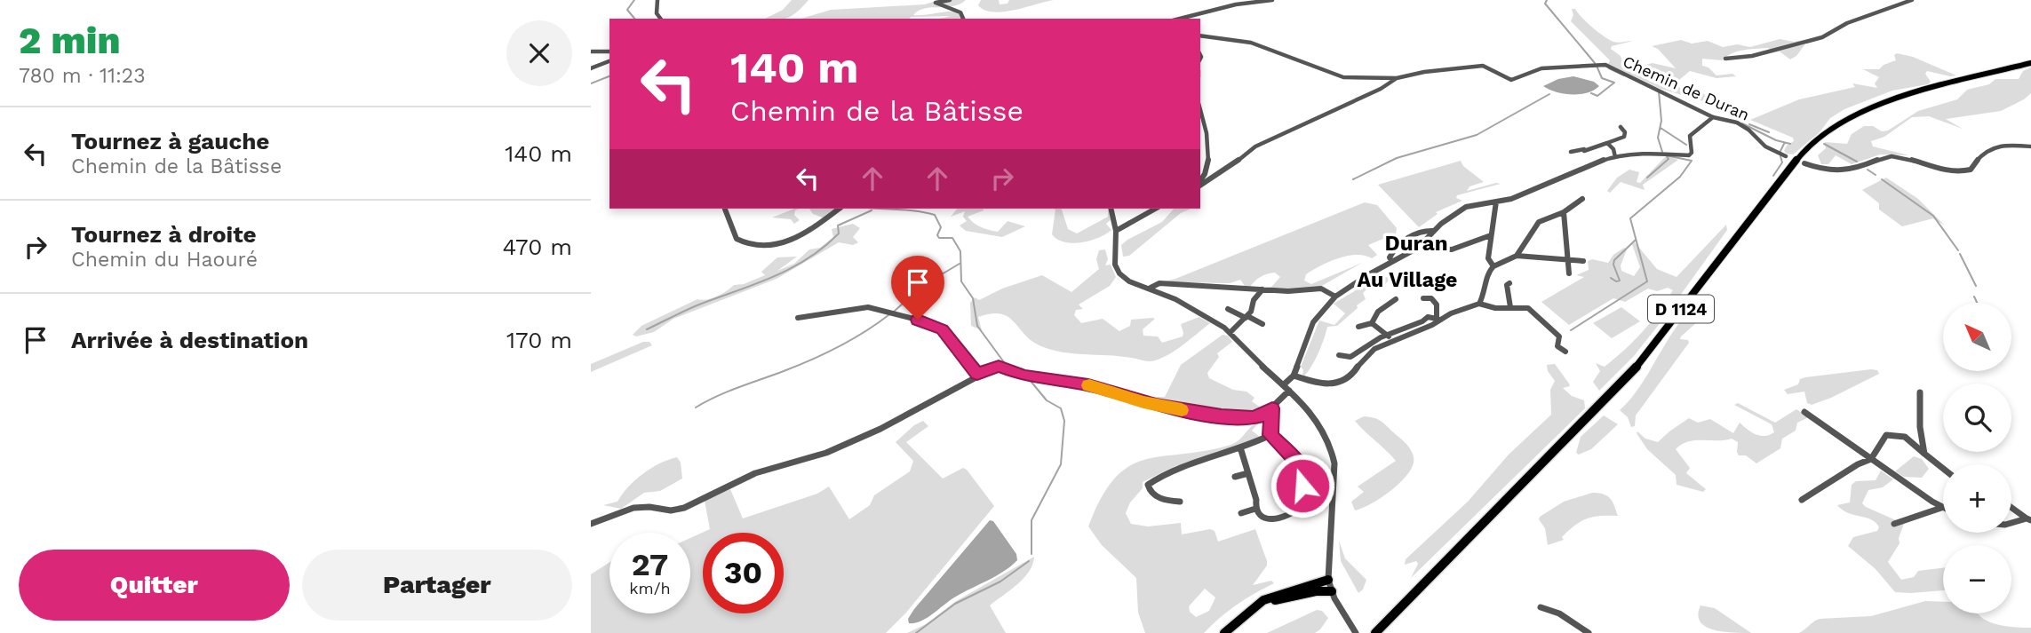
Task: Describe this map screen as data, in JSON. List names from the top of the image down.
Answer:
{
  "streets": {
    "highway": ["D 1124"],
    "street": ["Chemin de Duran"]
  },
  "districts": ["Duran", "Au Village"],
  "north": "top left",
  "page": {
    "heading": ["2 min", "780 m · 11:23"],
    "turn": ["140 m", "Chemin de la Bâtisse"],
    "list": [
      {
        "name": "Tournez à gauche",
        "note": "Chemin de la Bâtisse",
        "value": "140 m"
      },
      {
        "name": "Tournez à droite",
        "note": "Chemin du Haouré",
        "value": "470 m"
      },
      {
        "name": "Arrivée à destination",
        "value": "170 m"
      }
    ],
    "map_buttons": ["+", "−"],
    "speed": "27 km/h",
    "limit": "30",
    "buttons": ["Quitter", "Partager"]
  }
}
